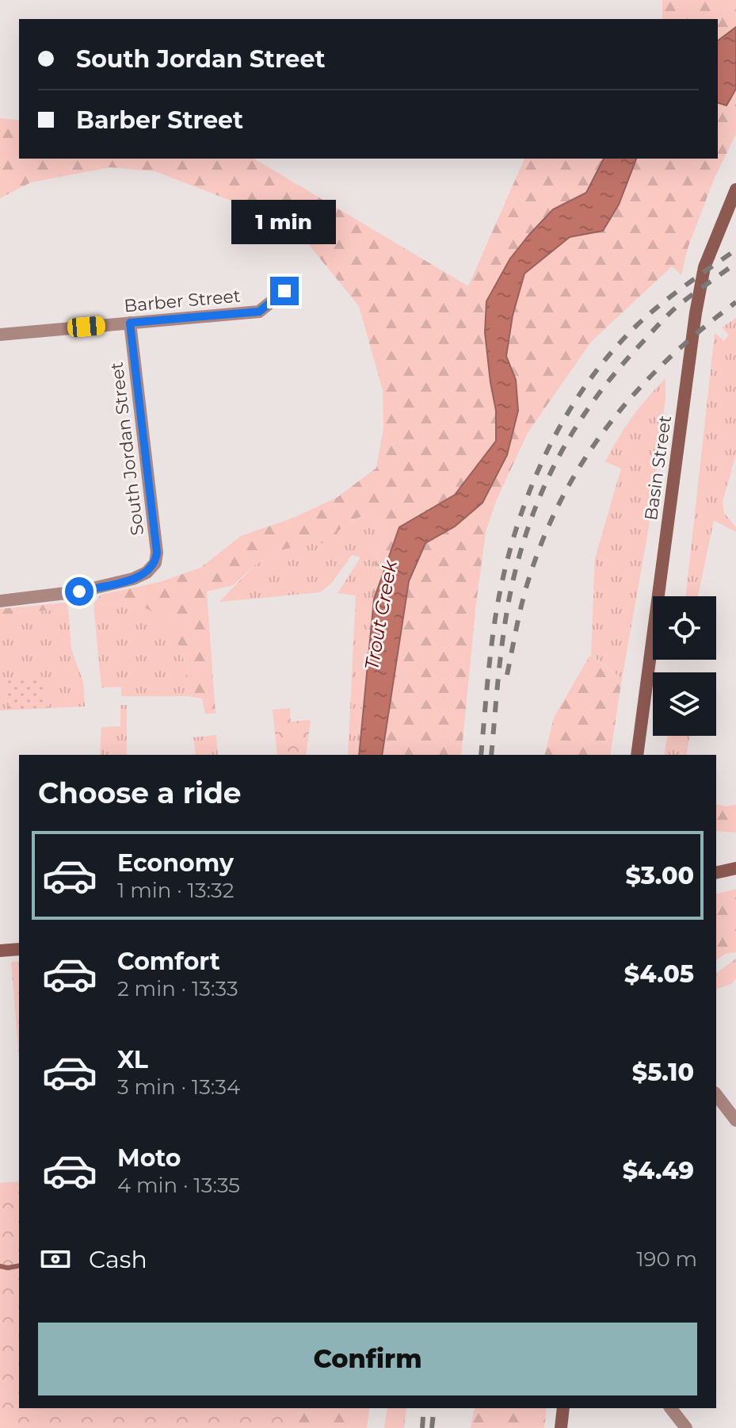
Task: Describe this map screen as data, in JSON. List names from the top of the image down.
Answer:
{
  "streets": {
    "main road": ["Basin Street"],
    "street": ["Barber Street", "South Jordan Street"]
  },
  "crossings": [
    ["Barber Street", "South Jordan Street"]
  ],
  "water": ["Trout Creek"],
  "page": {
    "banner": ["South Jordan Street", "Barber Street"],
    "bubble": "1 min",
    "heading": "Choose a ride",
    "list": [
      {
        "name": "Economy",
        "note": "1 min · 13:32",
        "value": "$3.00"
      },
      {
        "name": "Comfort",
        "note": "2 min · 13:33",
        "value": "$4.05"
      },
      {
        "name": "XL",
        "note": "3 min · 13:34",
        "value": "$5.10"
      },
      {
        "name": "Moto",
        "note": "4 min · 13:35",
        "value": "$4.49"
      }
    ],
    "pay": ["Cash", "190 m"],
    "buttons": "Confirm"
  }
}
